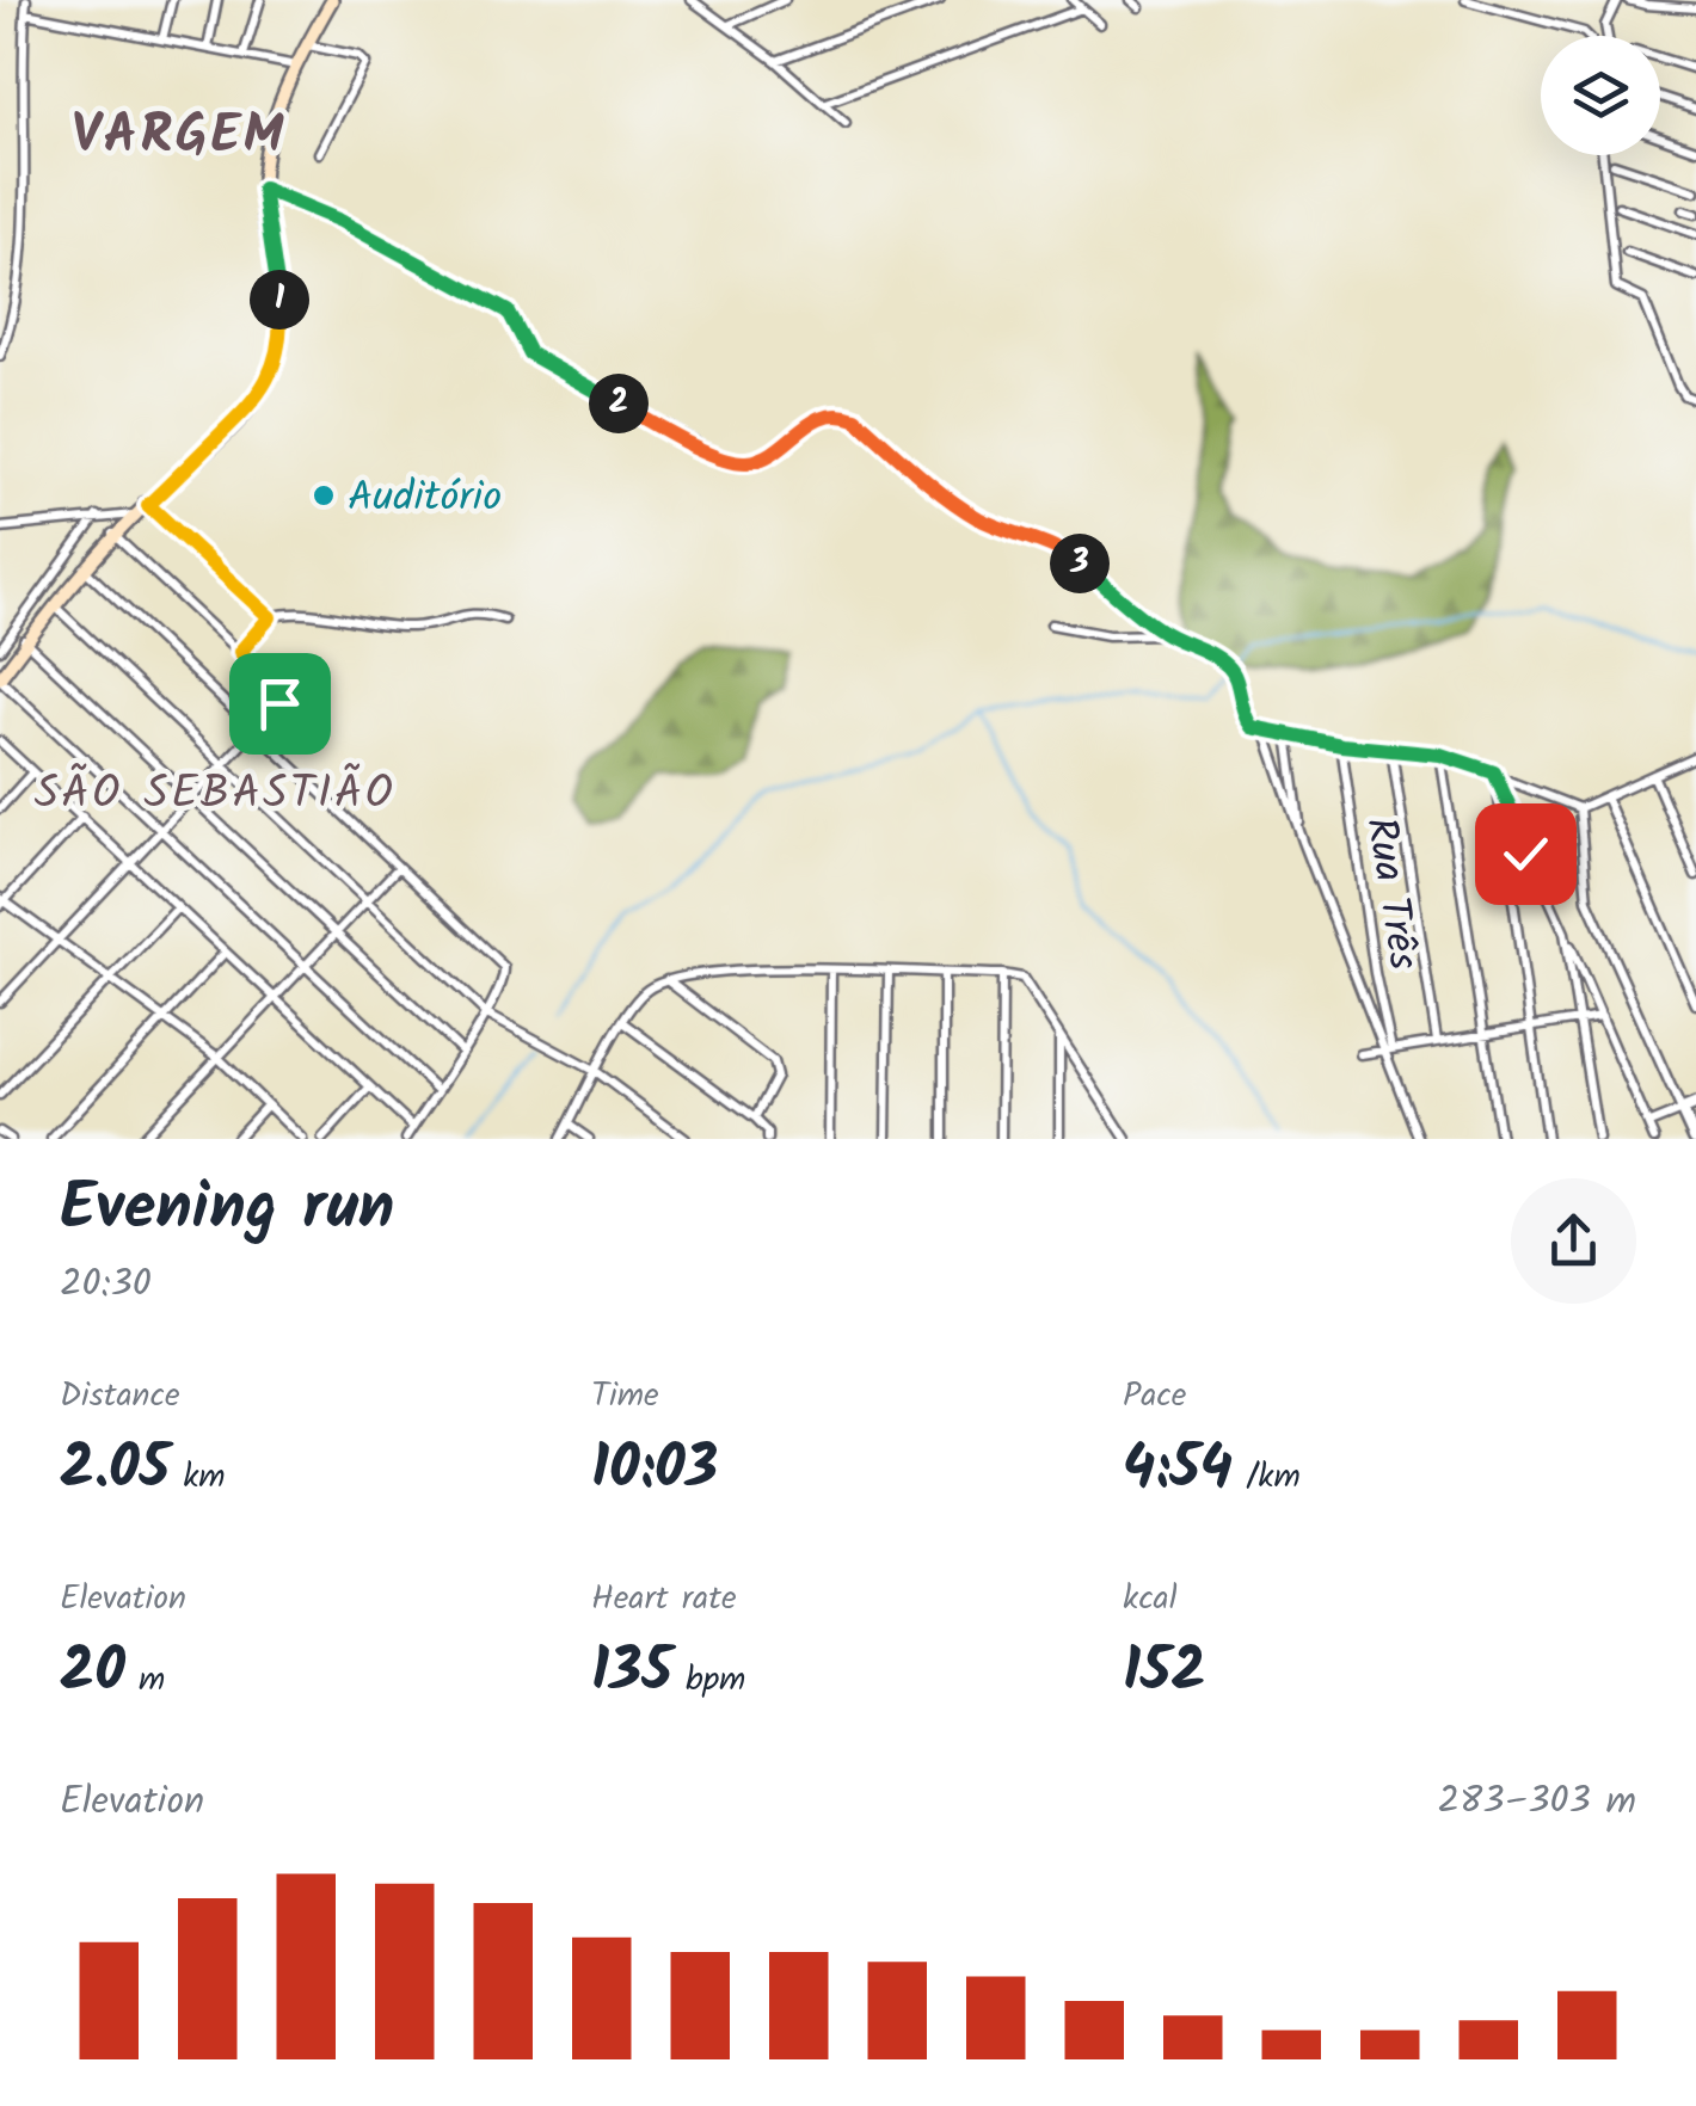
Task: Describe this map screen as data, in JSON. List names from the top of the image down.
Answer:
{
  "streets": {
    "street": ["Rua Três"]
  },
  "districts": ["VARGEM", "SÃO SEBASTIÃO"],
  "places": ["Auditório"],
  "page": {
    "pins": ["1", "2", "3"],
    "heading": ["Evening run", "20:30"],
    "stats": [
      ["Distance", "2.05 km"],
      ["Time", "10:03"],
      ["Pace", "4:54 /km"],
      ["Elevation", "20 m"],
      ["Heart rate", "135 bpm"],
      ["kcal", "152"]
    ],
    "chart": ["Elevation", "283–303 m"]
  }
}
